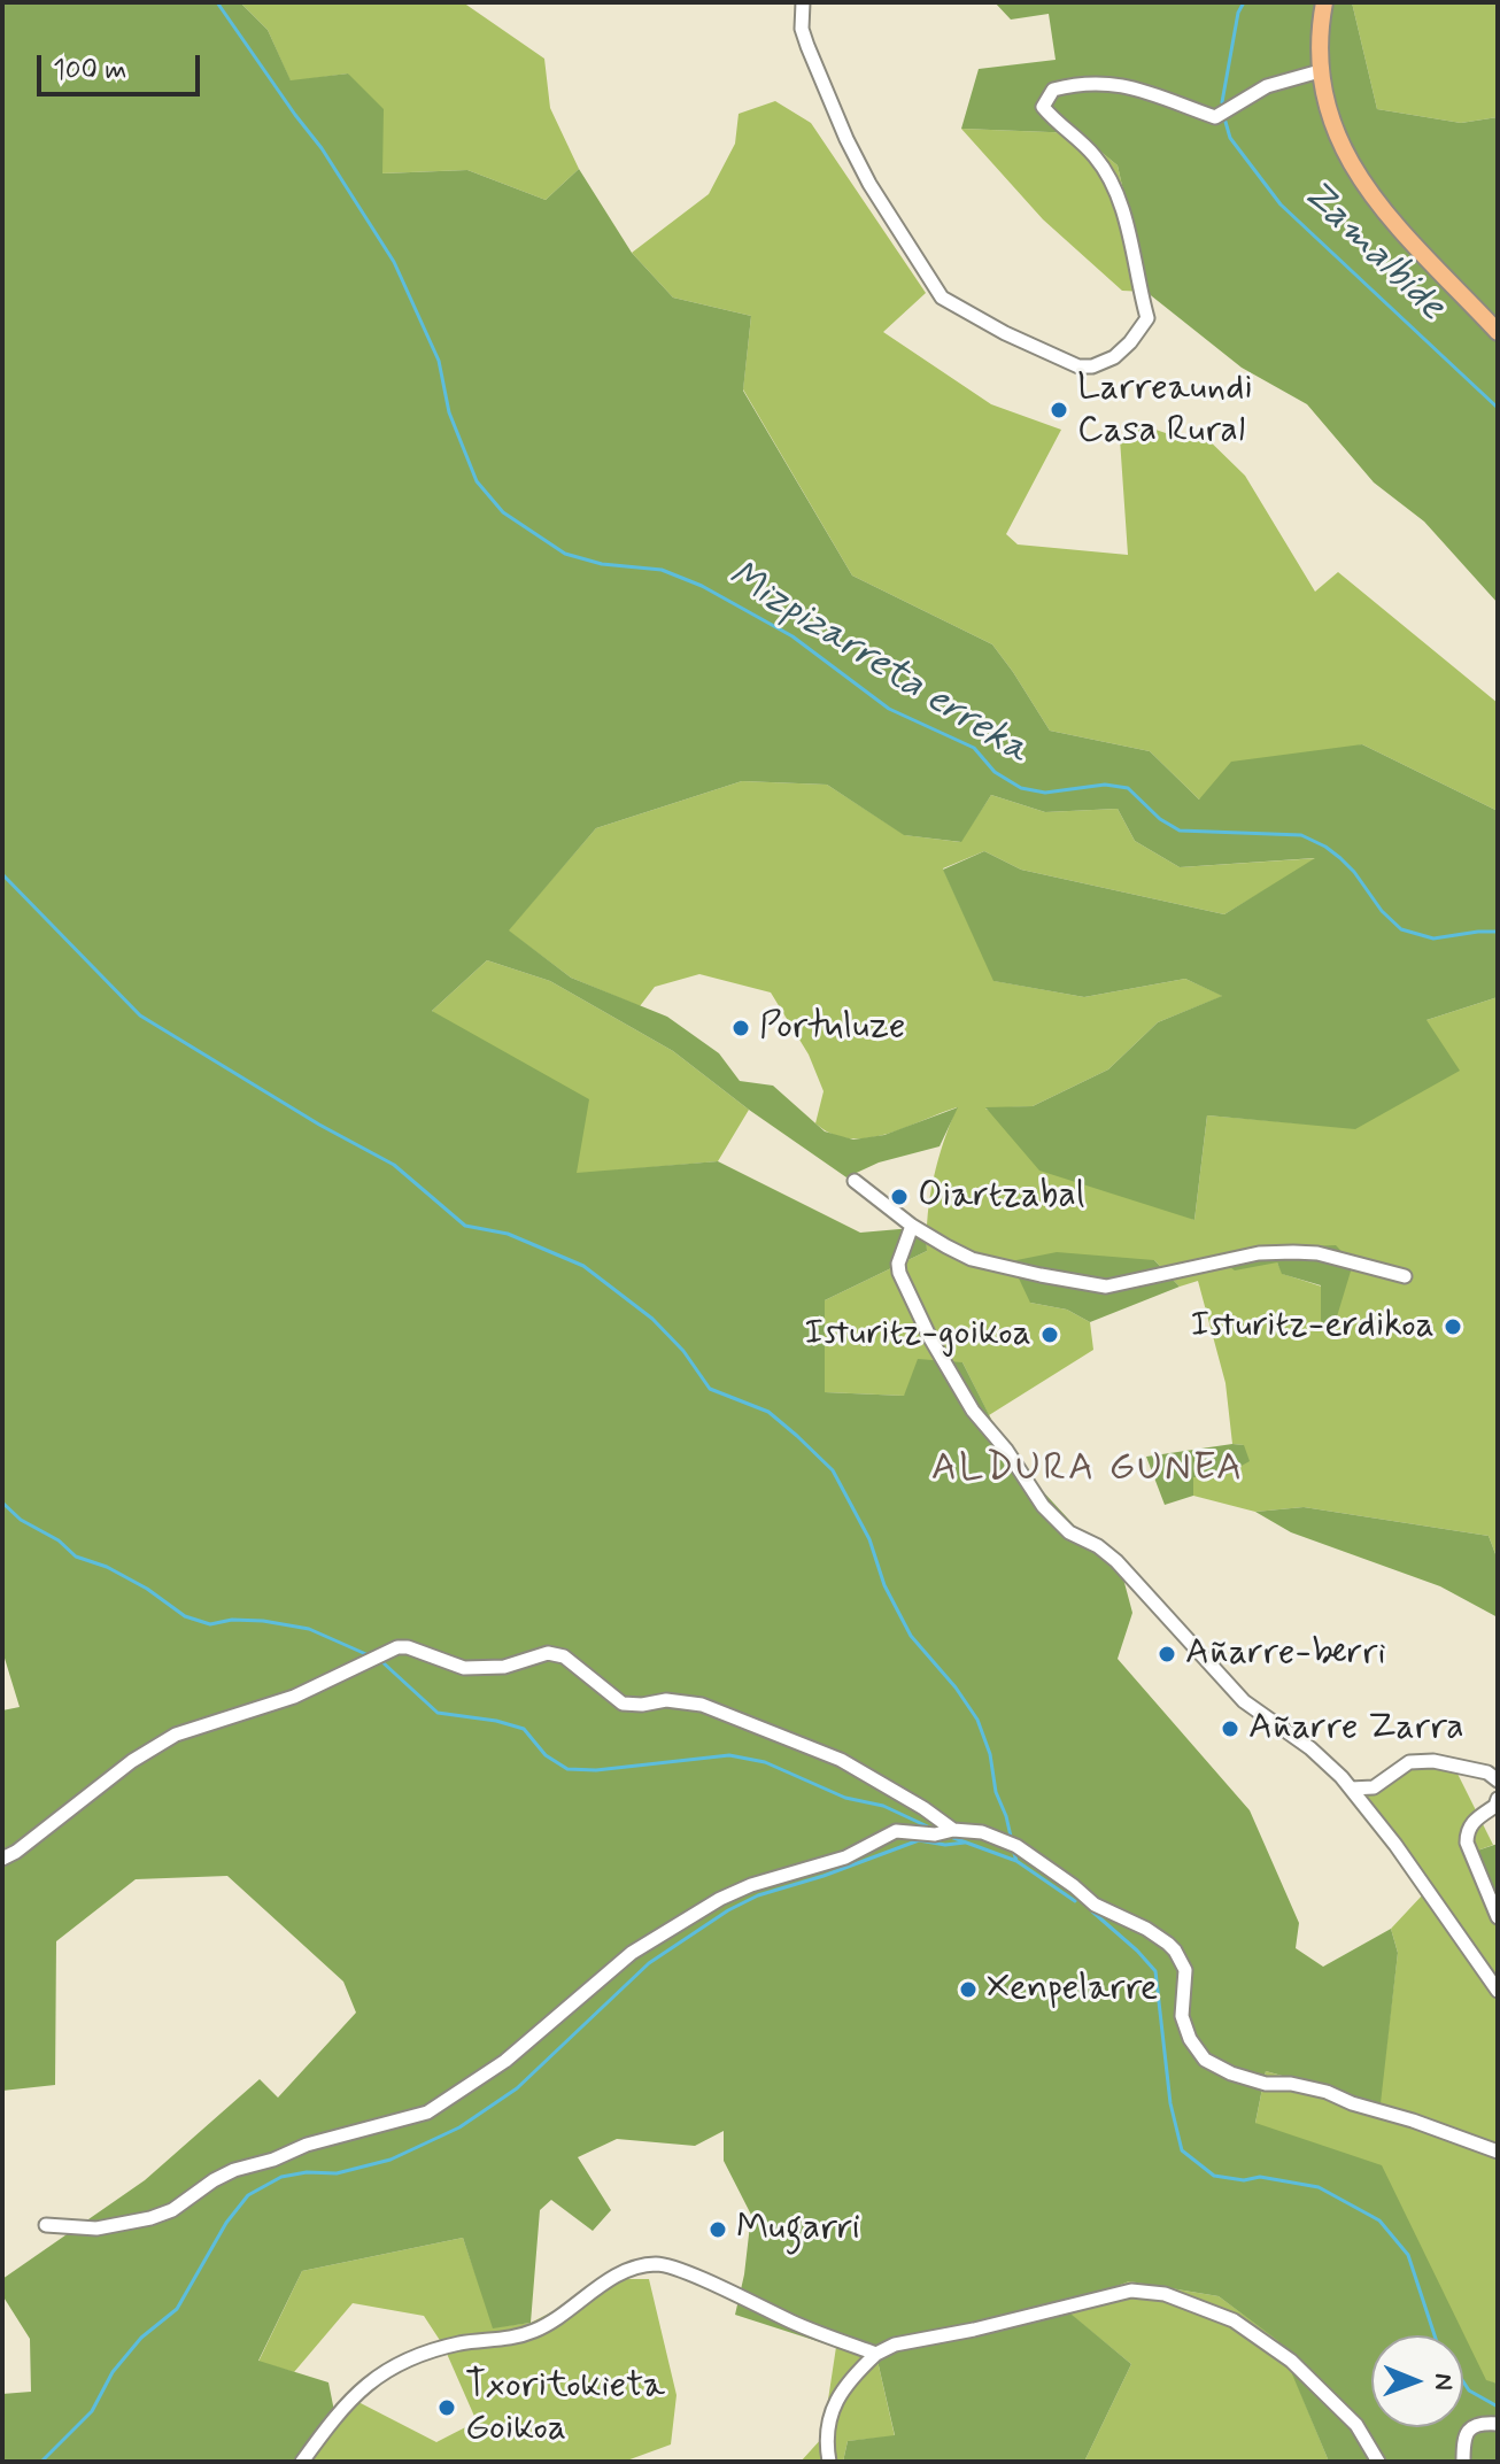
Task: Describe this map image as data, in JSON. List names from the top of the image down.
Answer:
{
  "districts": ["ALDURA GUNEA"],
  "water": ["Zamalbide", "Mizpizarreta erreka"],
  "places": [
    "Larreaundi Casa Rural",
    "Portuluze",
    "Oiartzabal",
    "Isturitz-erdikoa",
    "Isturitz-goikoa",
    "Añarre-berri",
    "Añarre Zarra",
    "Xenpelarre",
    "Mugarri",
    "Txoritokieta Goikoa"
  ],
  "scale_bar": "100 m",
  "north": "right"
}
